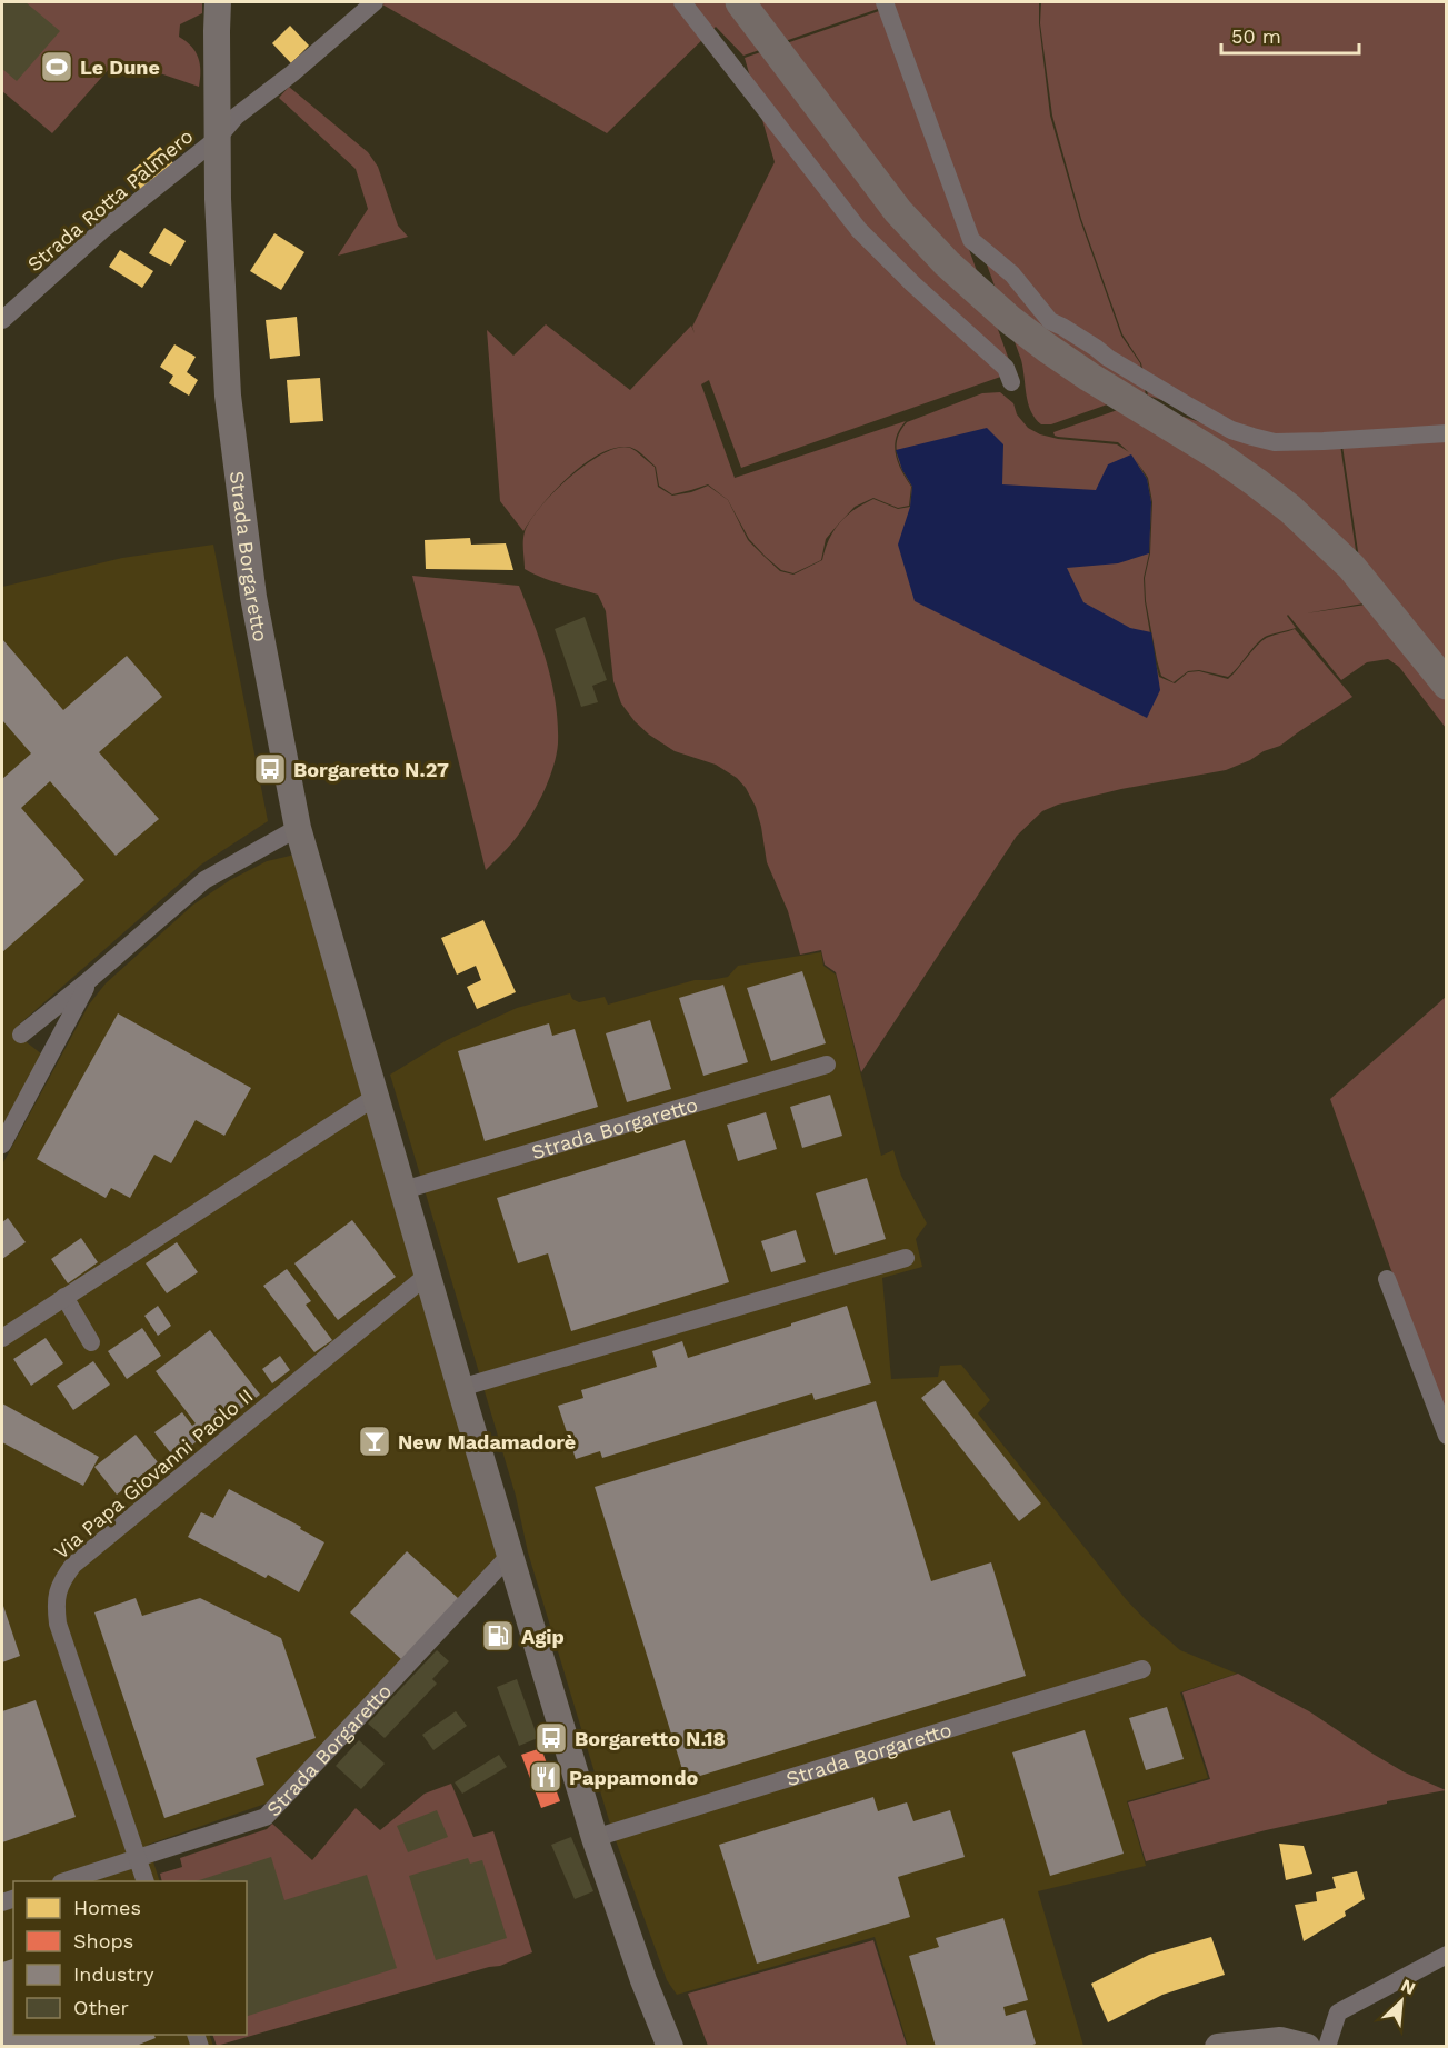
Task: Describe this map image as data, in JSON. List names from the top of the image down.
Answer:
{
  "streets": {
    "street": ["Strada Rotta Palmero", "Strada Borgaretto", "Via Papa Giovanni Paolo II"]
  },
  "crossings": [
    ["Strada Rotta Palmero", "Strada Borgaretto"],
    ["Strada Borgaretto", "Via Papa Giovanni Paolo II"]
  ],
  "places": {
    "sports": ["Le Dune"],
    "bus stop": ["Borgaretto N.27", "Borgaretto N.18"],
    "bar": ["New Madamadorè"],
    "fuel station": ["Agip"],
    "restaurant": ["Pappamondo"]
  },
  "legend": [
    "Homes",
    "Shops",
    "Industry",
    "Other"
  ],
  "scale_bar": "50 m",
  "north": "top right"
}
